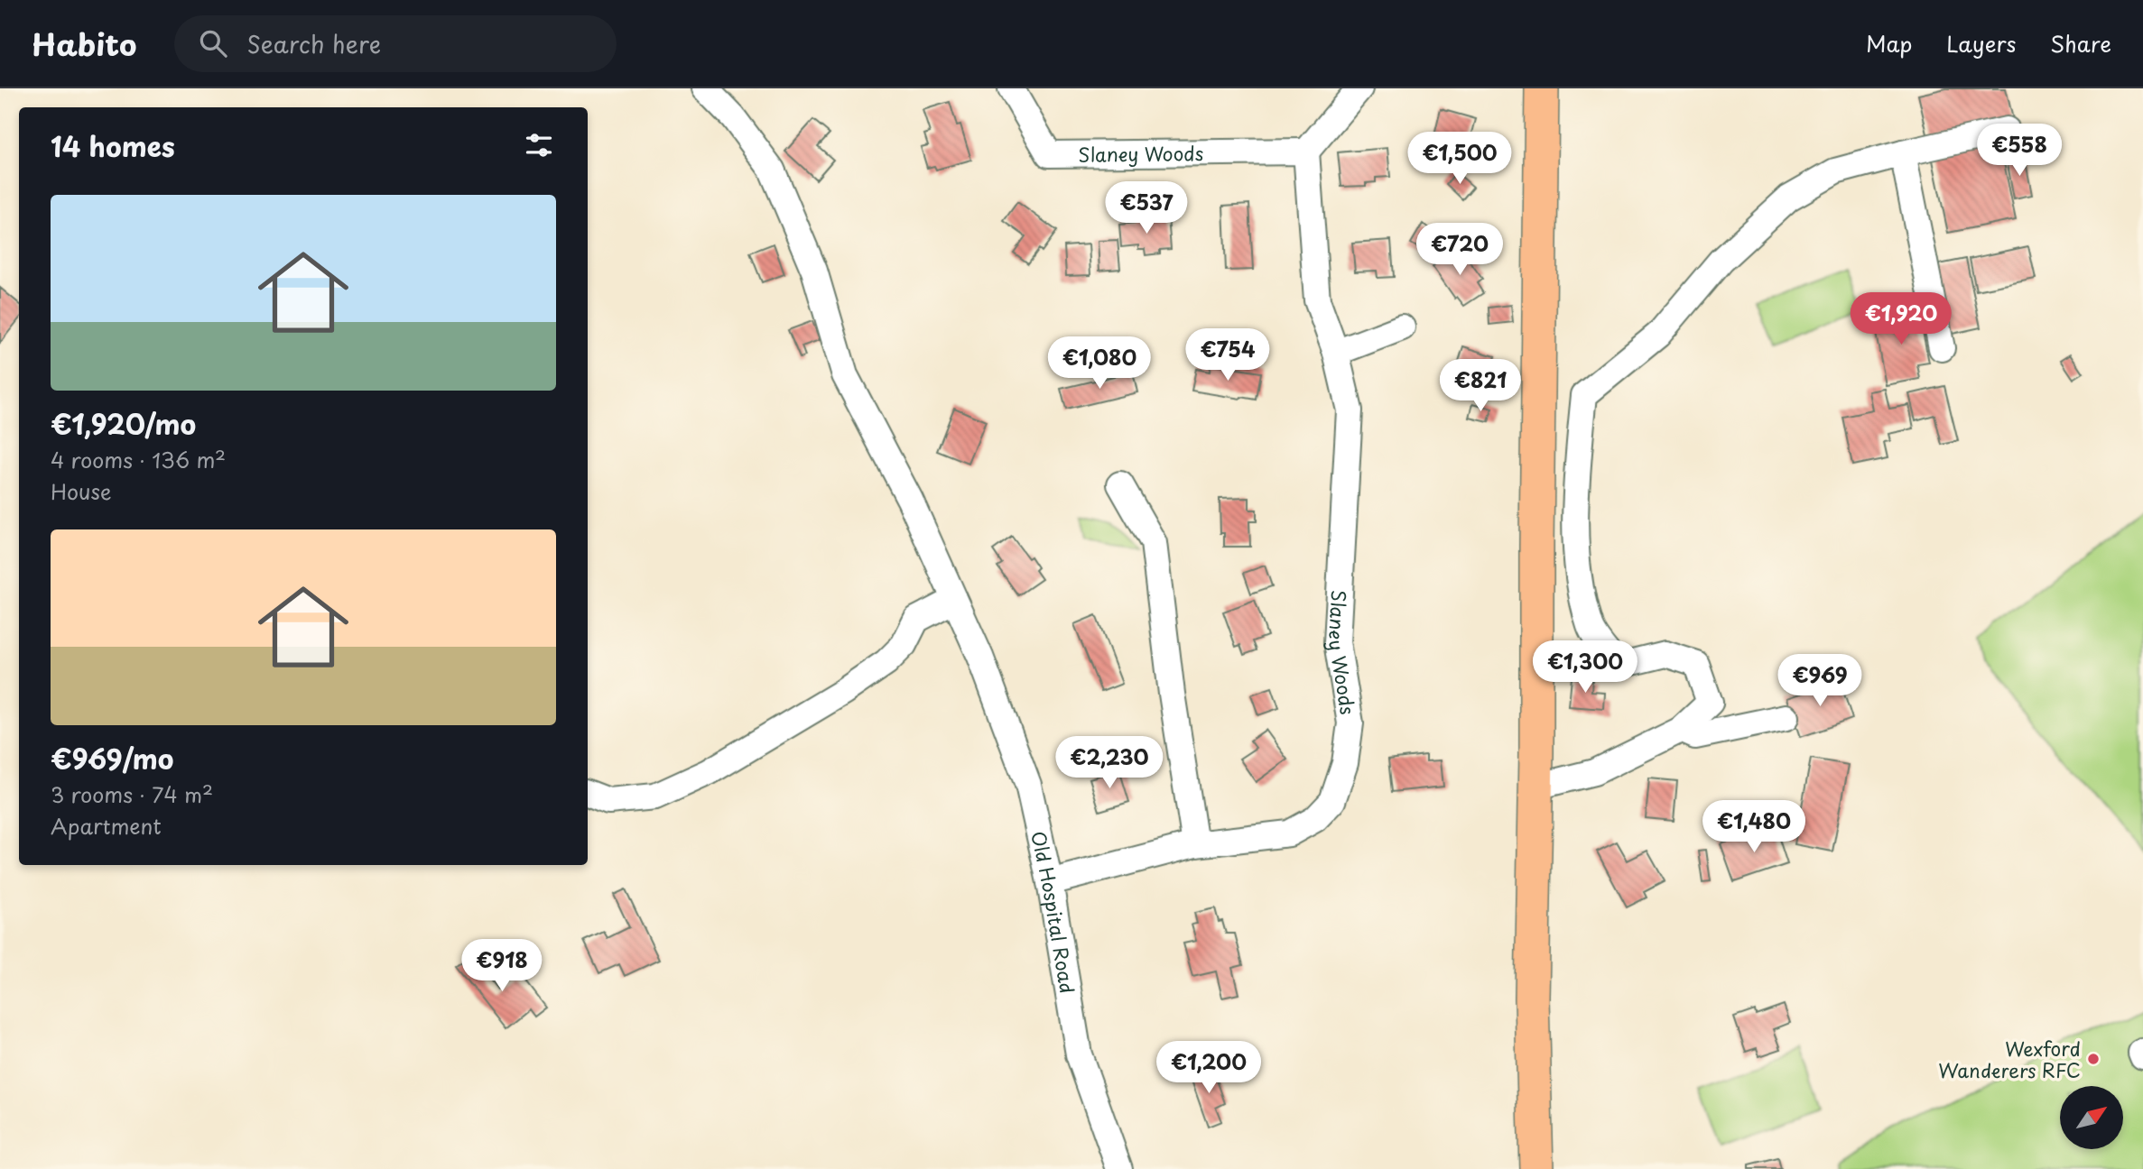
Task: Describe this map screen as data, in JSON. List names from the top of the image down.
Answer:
{
  "streets": {
    "street": ["Slaney Woods", "Old Hospital Road"]
  },
  "crossings": [
    ["Slaney Woods", "Old Hospital Road"]
  ],
  "places": ["Wexford Wanderers RFC"],
  "north": "top right",
  "page": {
    "header": "Habito",
    "search": "Search here",
    "nav": ["Map", "Layers", "Share"],
    "heading": "14 homes",
    "price": [
      "€558",
      "€1,500",
      "€537",
      "€720",
      "€1,920",
      "€754",
      "€1,080",
      "€821",
      "€1,300",
      "€969",
      "€2,230",
      "€1,480",
      "€918",
      "€1,200"
    ],
    "list": [
      {
        "name": "€1,920/mo",
        "note": "4 rooms · 136 m² · House"
      },
      {
        "name": "€969/mo",
        "note": "3 rooms · 74 m² · Apartment"
      }
    ]
  }
}
